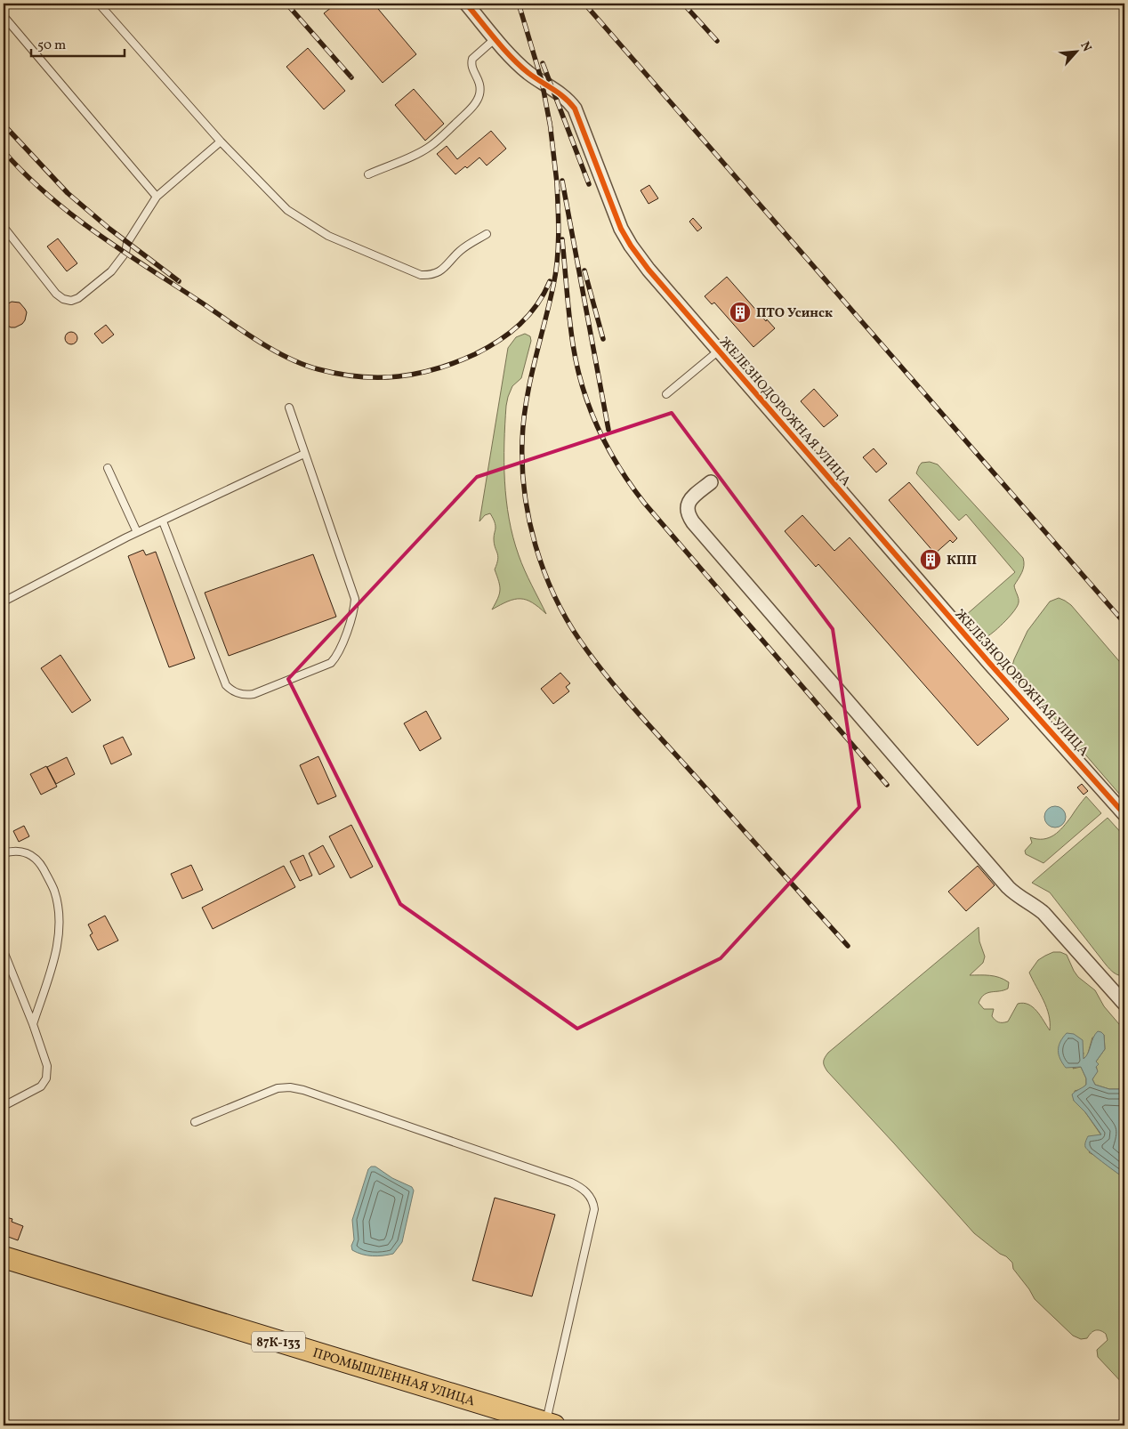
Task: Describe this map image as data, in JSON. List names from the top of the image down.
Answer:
{
  "streets": {
    "main road": ["87К-133", "ПРОМЫШЛЕННАЯ УЛИЦА"],
    "street": ["ЖЕЛЕЗНОДОРОЖНАЯ УЛИЦА"]
  },
  "places": {
    "building": ["ПТО Усинск", "КПП"]
  },
  "scale_bar": "50 m",
  "north": "top right"
}
